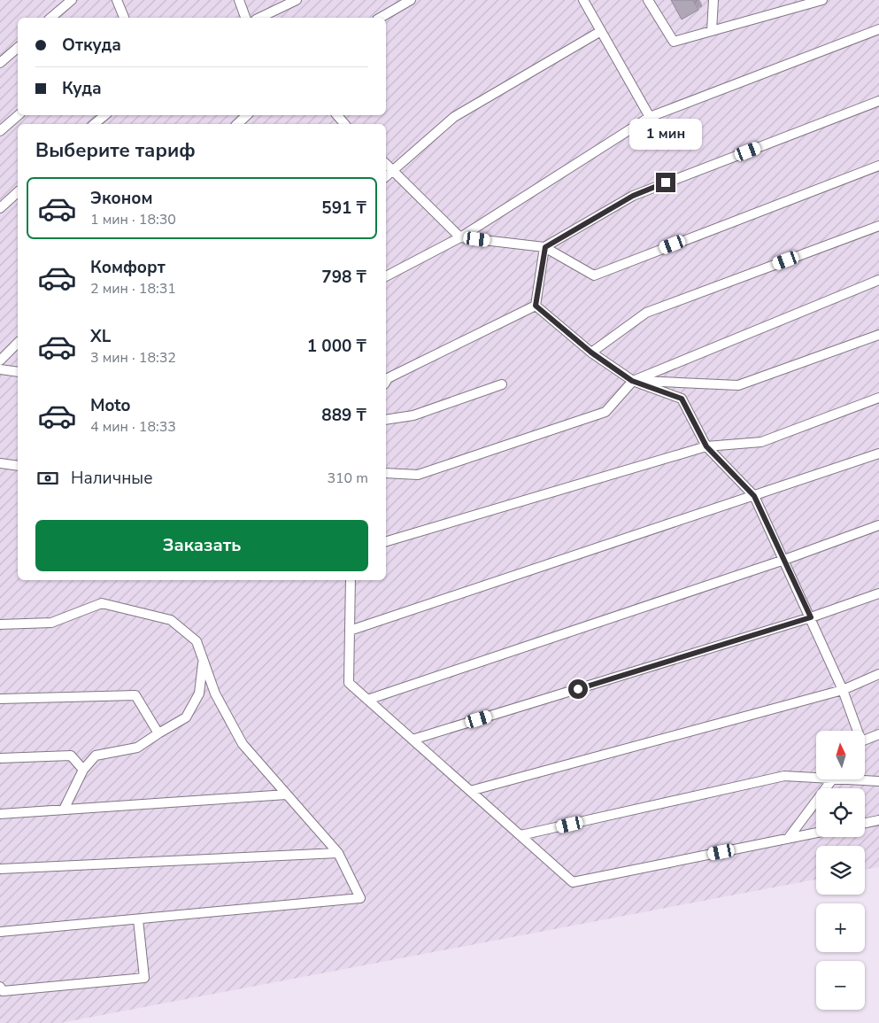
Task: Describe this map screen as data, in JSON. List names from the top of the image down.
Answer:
{
  "north": "top",
  "page": {
    "banner": ["Откуда", "Куда"],
    "bubble": "1 мин",
    "heading": "Выберите тариф",
    "list": [
      {
        "name": "Эконом",
        "note": "1 мин · 18:30",
        "value": "591 ₸"
      },
      {
        "name": "Комфорт",
        "note": "2 мин · 18:31",
        "value": "798 ₸"
      },
      {
        "name": "XL",
        "note": "3 мин · 18:32",
        "value": "1 000 ₸"
      },
      {
        "name": "Moto",
        "note": "4 мин · 18:33",
        "value": "889 ₸"
      }
    ],
    "pay": ["Наличные", "310 m"],
    "buttons": "Заказать",
    "map_buttons": ["+", "−"]
  }
}
